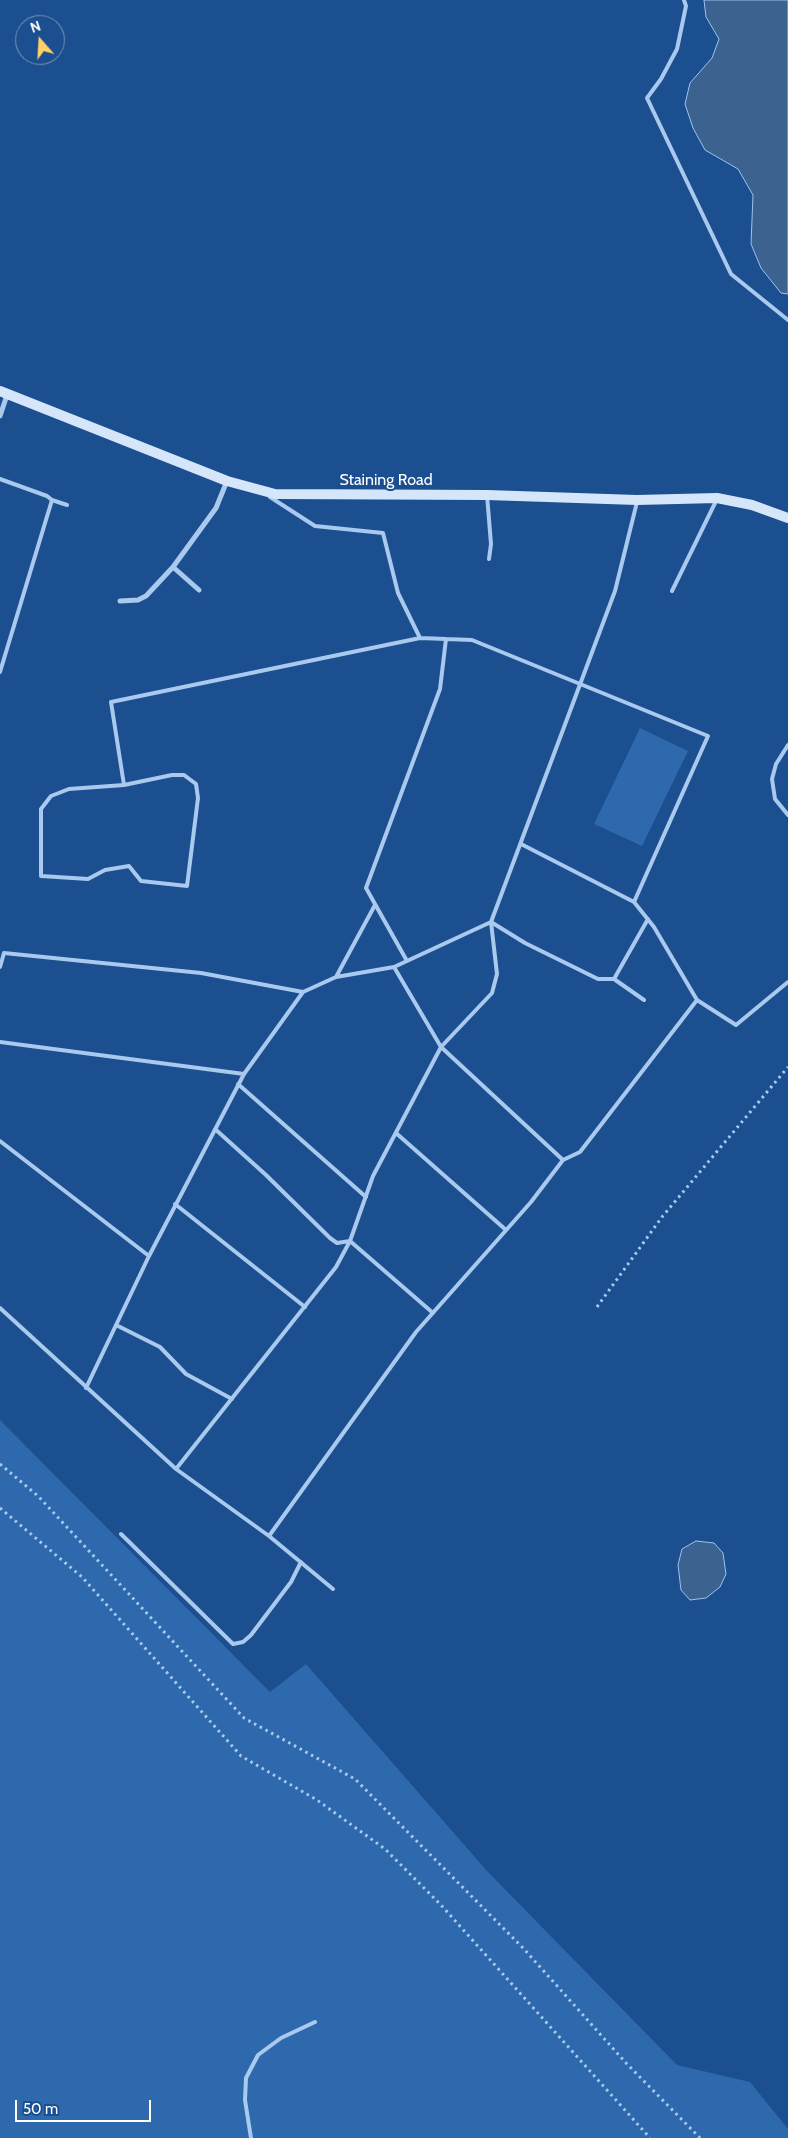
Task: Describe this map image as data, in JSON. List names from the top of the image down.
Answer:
{
  "streets": {
    "street": ["Staining Road"]
  },
  "scale_bar": "50 m",
  "north": "top"
}
